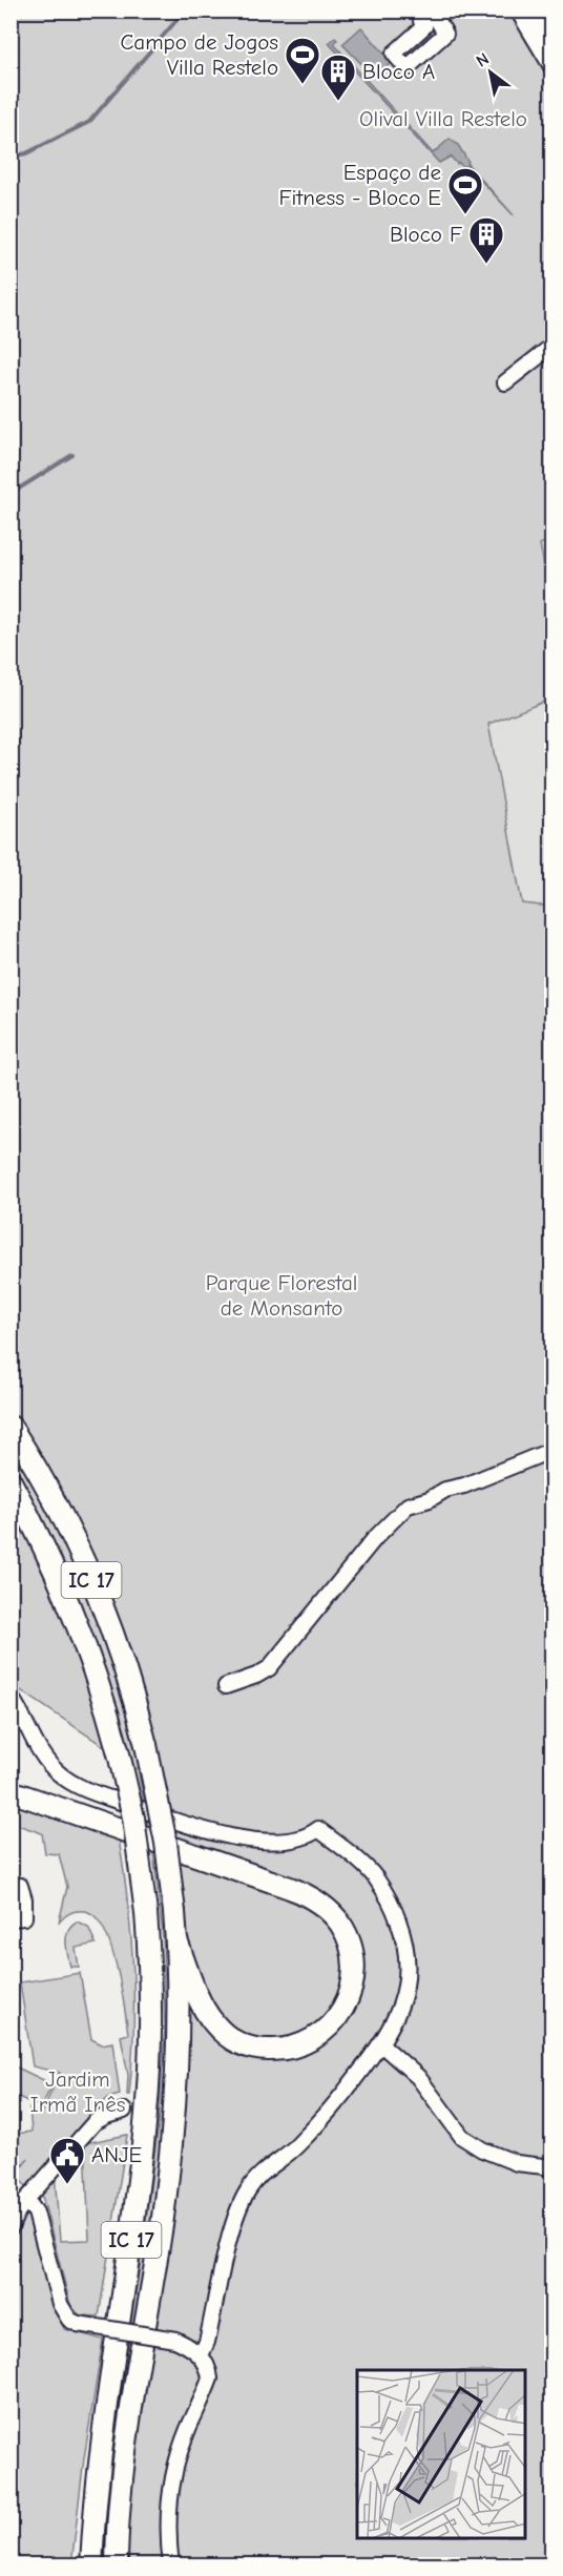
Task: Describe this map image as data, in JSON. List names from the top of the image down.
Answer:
{
  "streets": {
    "highway": ["IC 17"]
  },
  "parks": ["Olival Villa Restelo", "Parque Florestal de Monsanto", "Jardim Irmã Inês"],
  "places": {
    "sports": ["Campo de Jogos Villa Restelo", "Espaço de Fitness - Bloco E"],
    "building": ["Bloco A", "Bloco F"],
    "public building": ["ANJE"]
  },
  "north": "top left"
}
